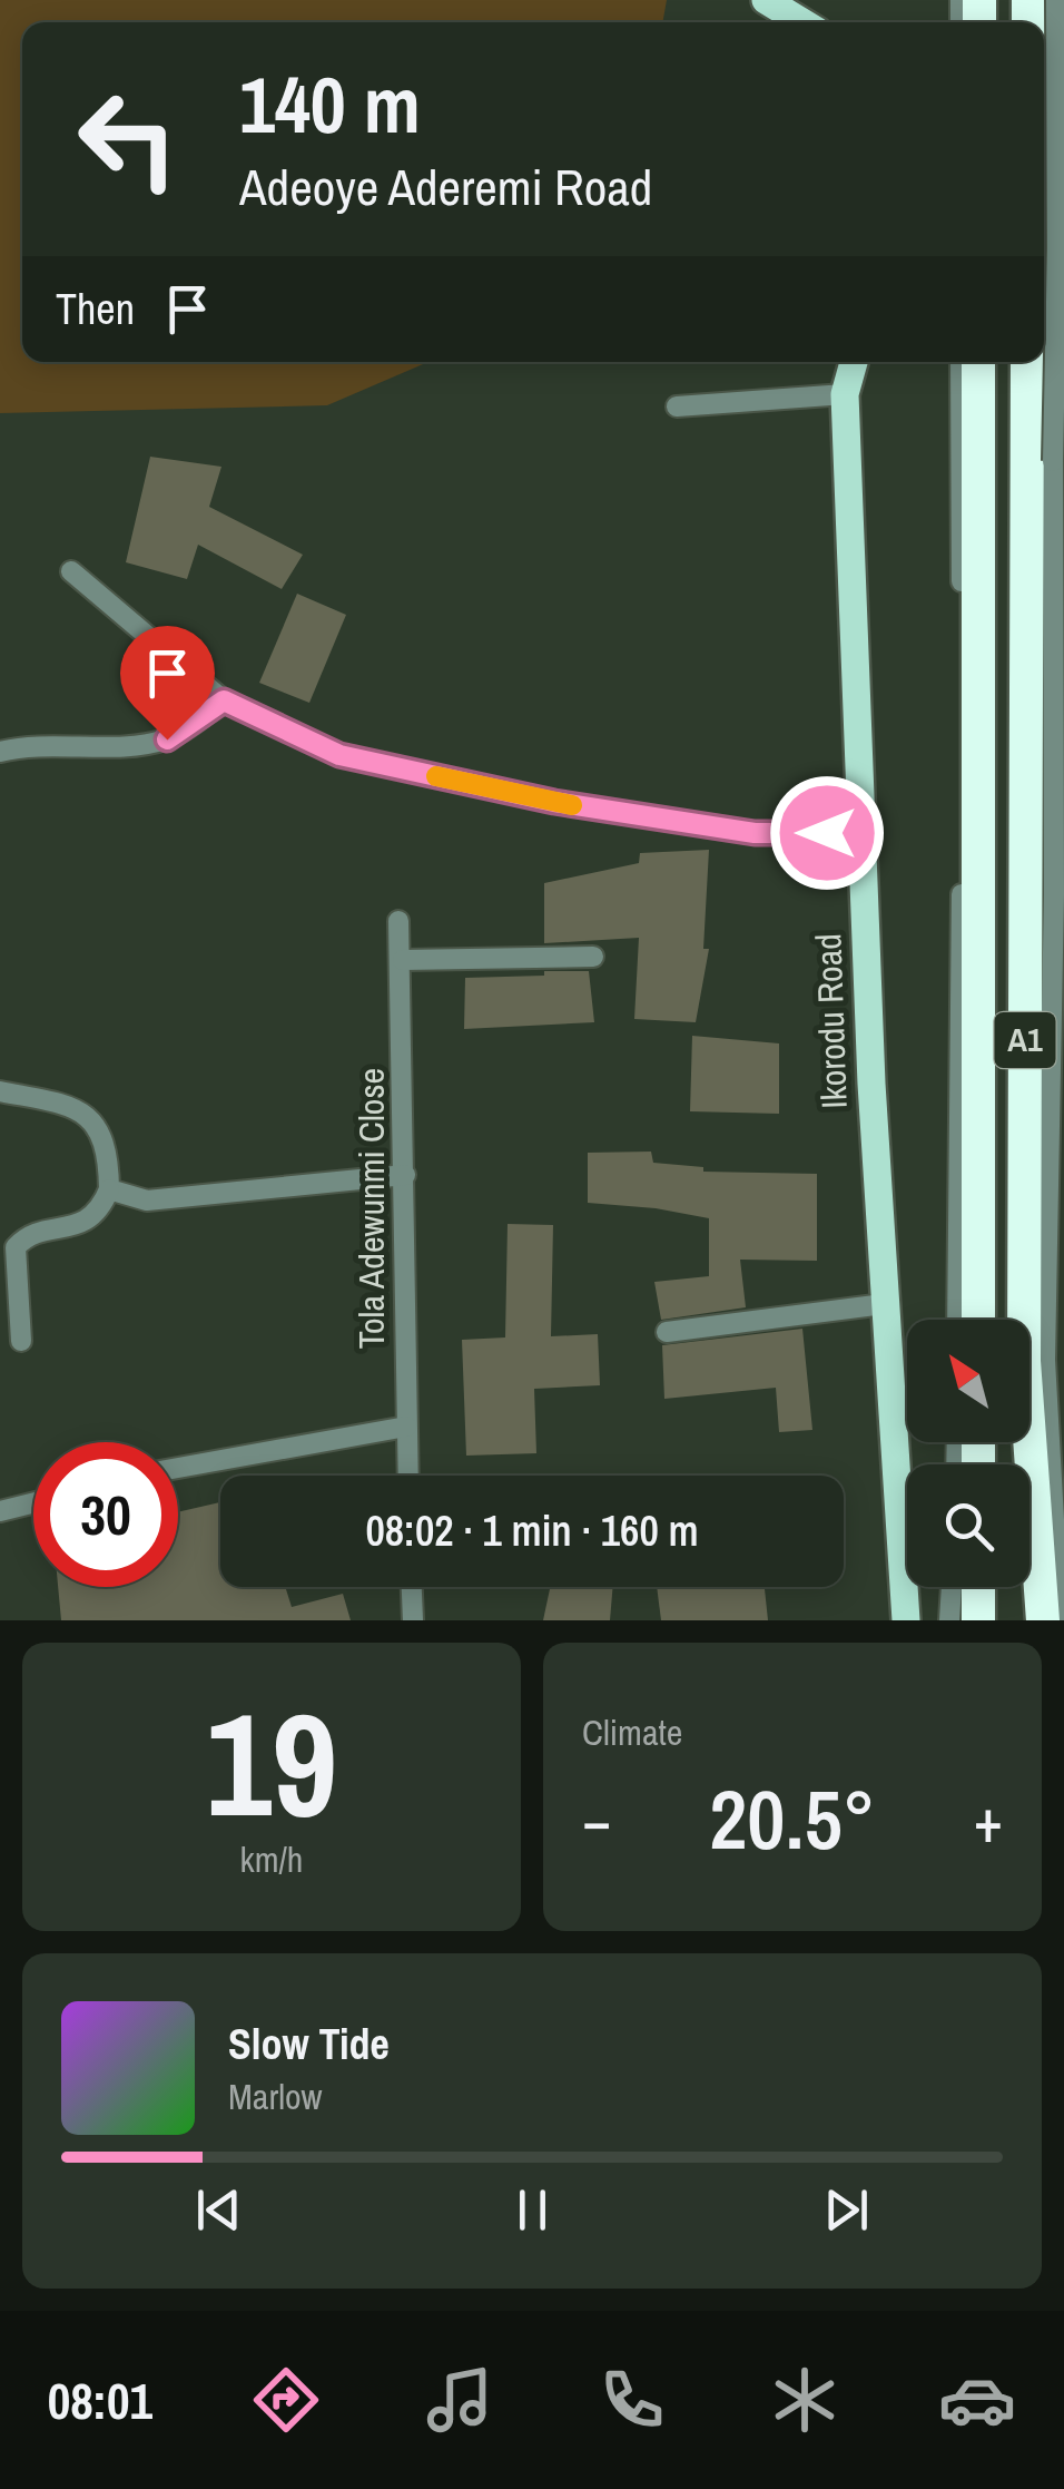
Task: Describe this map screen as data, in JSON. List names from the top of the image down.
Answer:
{
  "streets": {
    "highway": ["A1"],
    "main road": ["Ikorodu Road"],
    "street": ["Tola Adewunmi Close"]
  },
  "north": "top left",
  "page": {
    "turn": ["140 m", "Adeoye Aderemi Road"],
    "then": "Then",
    "limit": "30",
    "trip": "08:02 · 1 min · 160 m",
    "tile": [
      ["19", "km/h"],
      "Climate"
    ],
    "heat": ["−", "20.5°", "+"],
    "song": ["Slow Tide", "Marlow"],
    "tabs": "08:01"
  }
}
